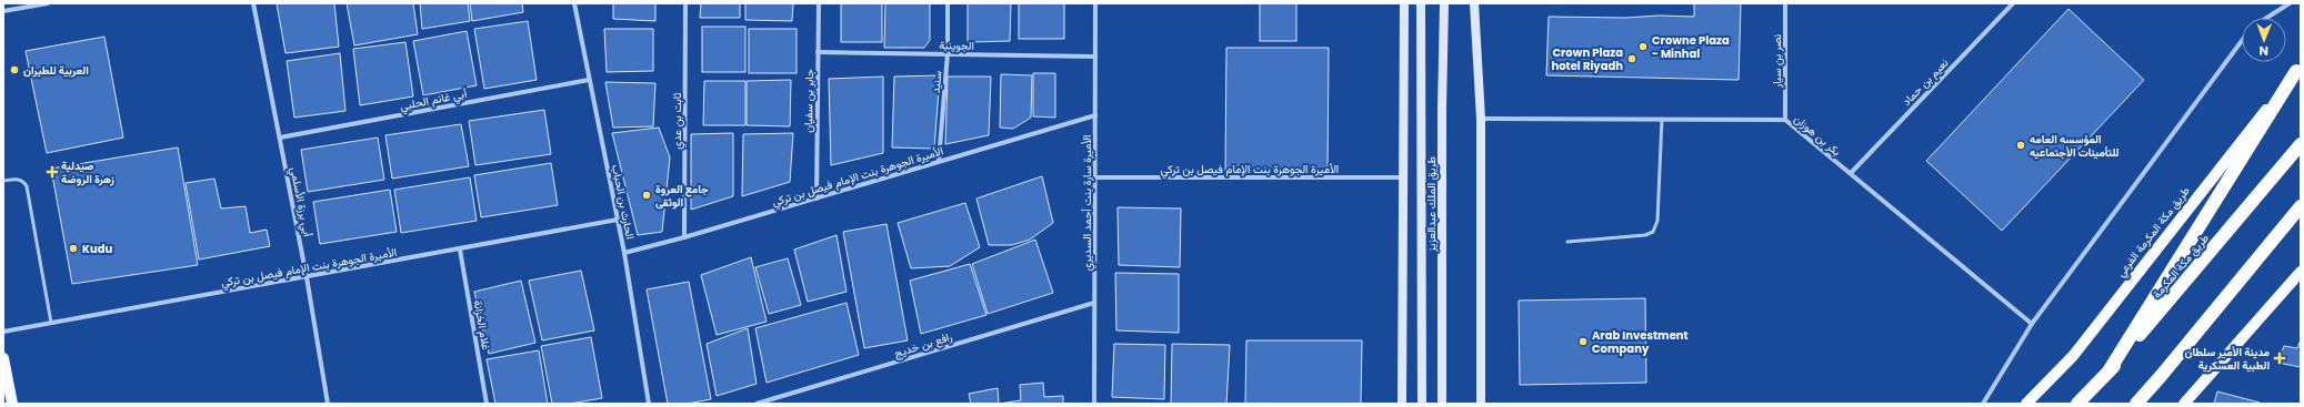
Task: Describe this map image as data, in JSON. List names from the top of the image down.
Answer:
{
  "streets": {
    "highway": ["طريق مكة المكرمة"],
    "main road": ["طريق الملك عبدالعزيز", "طريق مكة المكرمة الفرعي"],
    "street": [
      "الجوينبة",
      "نصر بن سيار",
      "سنيد",
      "نعيم بن حماد",
      "أبي غانم الحلبي",
      "جابر بن سفيان",
      "ثابت بن عدي",
      "بكر بن هوزان",
      "الأميرة الجوهرة بنت الإمام فيصل بن تركي",
      "أبي برزة الأسلمي",
      "الحارث بن الحباب",
      "الأميرة سارة بنت أحمد السديري",
      "غلام الخزانة",
      "رافع بن خديج"
    ]
  },
  "crossings": [
    ["الجوينبة", "سنيد"],
    ["الجوينبة", "جابر بن سفيان"],
    ["الجوينبة", "الأميرة سارة بنت أحمد السديري"],
    ["نصر بن سيار", "بكر بن هوزان"],
    ["سنيد", "الأميرة الجوهرة بنت الإمام فيصل بن تركي"],
    ["نعيم بن حماد", "بكر بن هوزان"],
    ["أبي غانم الحلبي", "أبي برزة الأسلمي"],
    ["أبي غانم الحلبي", "الحارث بن الحباب"],
    ["جابر بن سفيان", "الأميرة الجوهرة بنت الإمام فيصل بن تركي"],
    ["ثابت بن عدي", "الأميرة الجوهرة بنت الإمام فيصل بن تركي"],
    ["الأميرة الجوهرة بنت الإمام فيصل بن تركي", "أبي برزة الأسلمي"],
    ["الأميرة الجوهرة بنت الإمام فيصل بن تركي", "الحارث بن الحباب"],
    ["الأميرة الجوهرة بنت الإمام فيصل بن تركي", "الأميرة سارة بنت أحمد السديري"],
    ["الأميرة الجوهرة بنت الإمام فيصل بن تركي", "غلام الخزانة"],
    ["الأميرة سارة بنت أحمد السديري", "رافع بن خديج"]
  ],
  "places": {
    "other": [
      "Crowne Plaza - Minhal",
      "Crown Plaza hotel Riyadh",
      "العربية للطيران",
      "المؤسسه العامه للتأمينات الأجتماعيه",
      "جامع العروة الوثقى",
      "Kudu",
      "Arab Investment Company"
    ],
    "health": ["صيدلية زهرة الروضة", "مدينة الأمير سلطان الطبية العسكرية"]
  },
  "north": "bottom"
}
